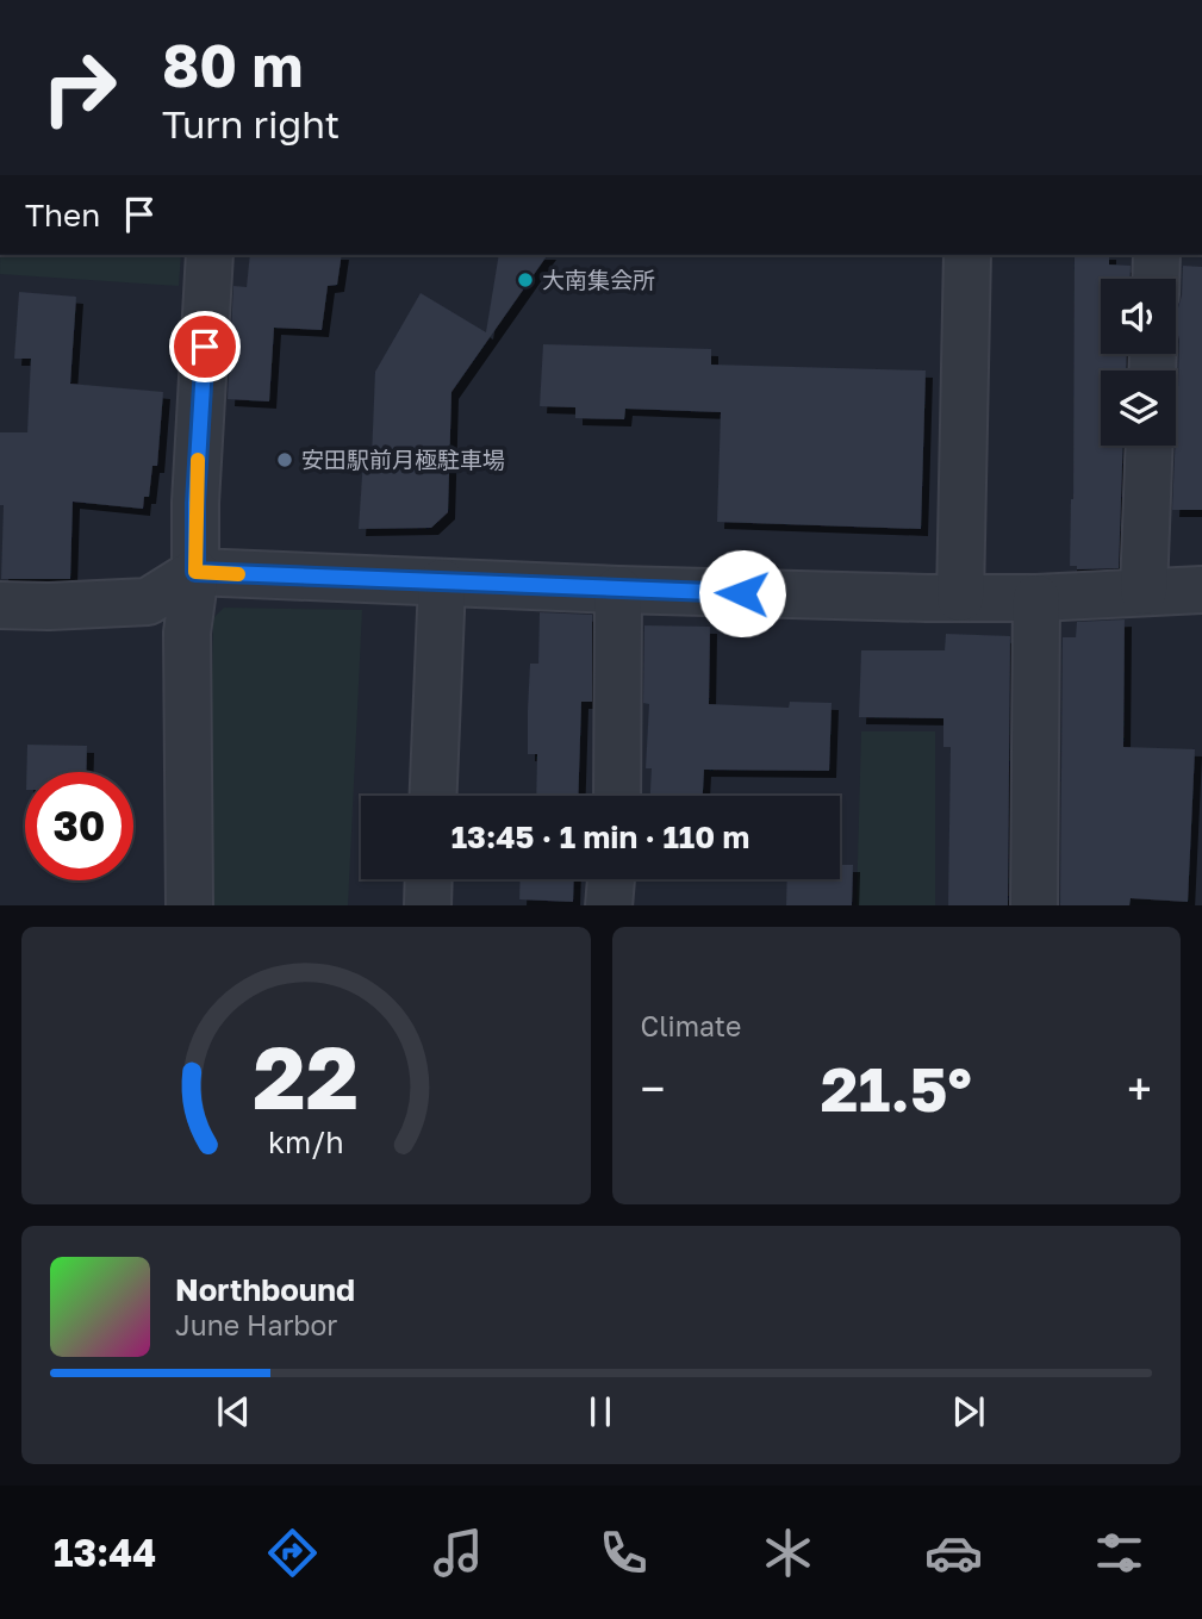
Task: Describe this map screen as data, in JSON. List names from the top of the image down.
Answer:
{
  "places": ["大南集会所", "安田駅前月極駐車場"],
  "page": {
    "turn": ["80 m", "Turn right"],
    "then": "Then",
    "limit": "30",
    "trip": "13:45 · 1 min · 110 m",
    "tile": "Climate",
    "heat": ["−", "21.5°", "+"],
    "song": ["Northbound", "June Harbor"],
    "tabs": "13:44",
    "gauge": ["22", "km/h"]
  }
}
